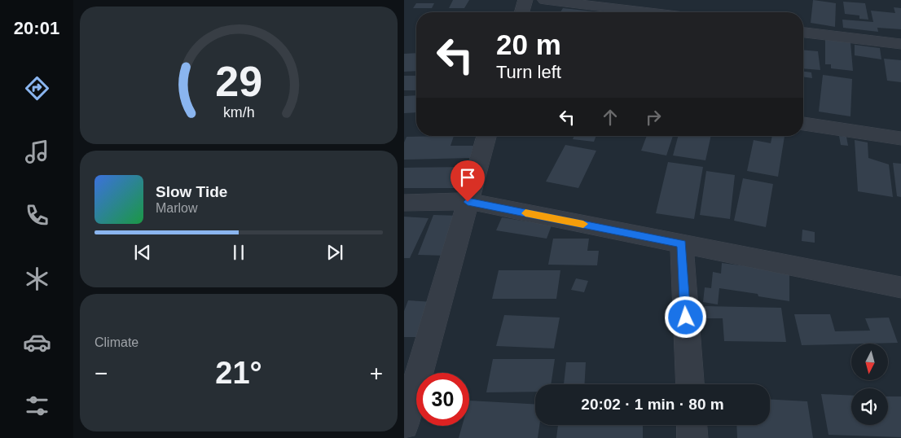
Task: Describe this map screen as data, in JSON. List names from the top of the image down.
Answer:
{
  "north": "bottom",
  "page": {
    "tabs": "20:01",
    "turn": ["20 m", "Turn left"],
    "song": ["Slow Tide", "Marlow"],
    "tile": "Climate",
    "heat": ["−", "21°", "+"],
    "limit": "30",
    "trip": "20:02 · 1 min · 80 m",
    "gauge": ["29", "km/h"]
  }
}
